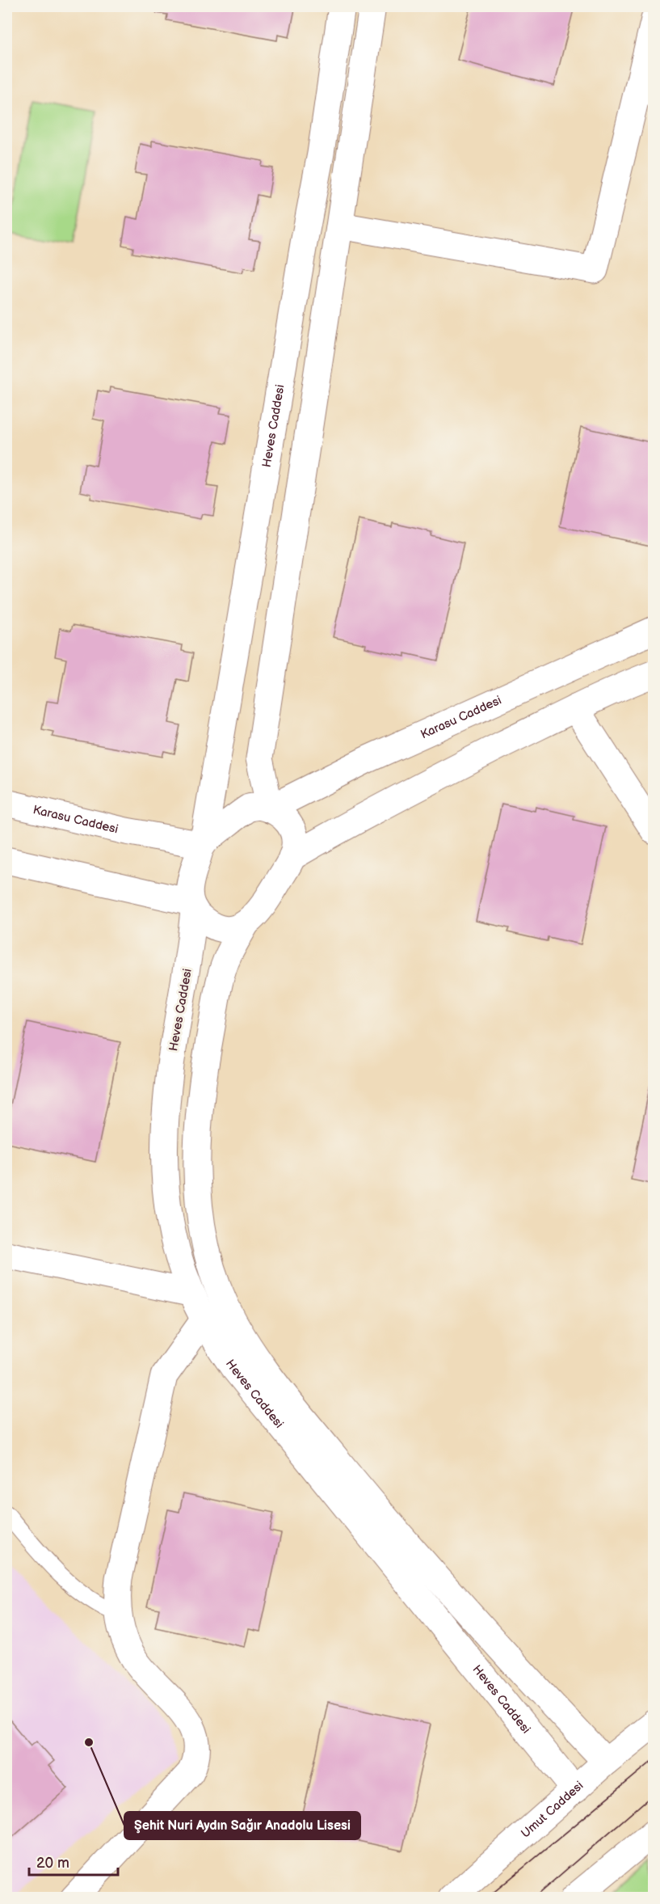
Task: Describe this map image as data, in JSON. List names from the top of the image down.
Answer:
{
  "streets": {
    "street": ["Heves Caddesi", "Karasu Caddesi", "Umut Caddesi"]
  },
  "crossings": [
    ["Heves Caddesi", "Karasu Caddesi"],
    ["Heves Caddesi", "Umut Caddesi"]
  ],
  "places": ["Şehit Nuri Aydın Sağır Anadolu Lisesi"],
  "scale_bar": "20 m"
}
